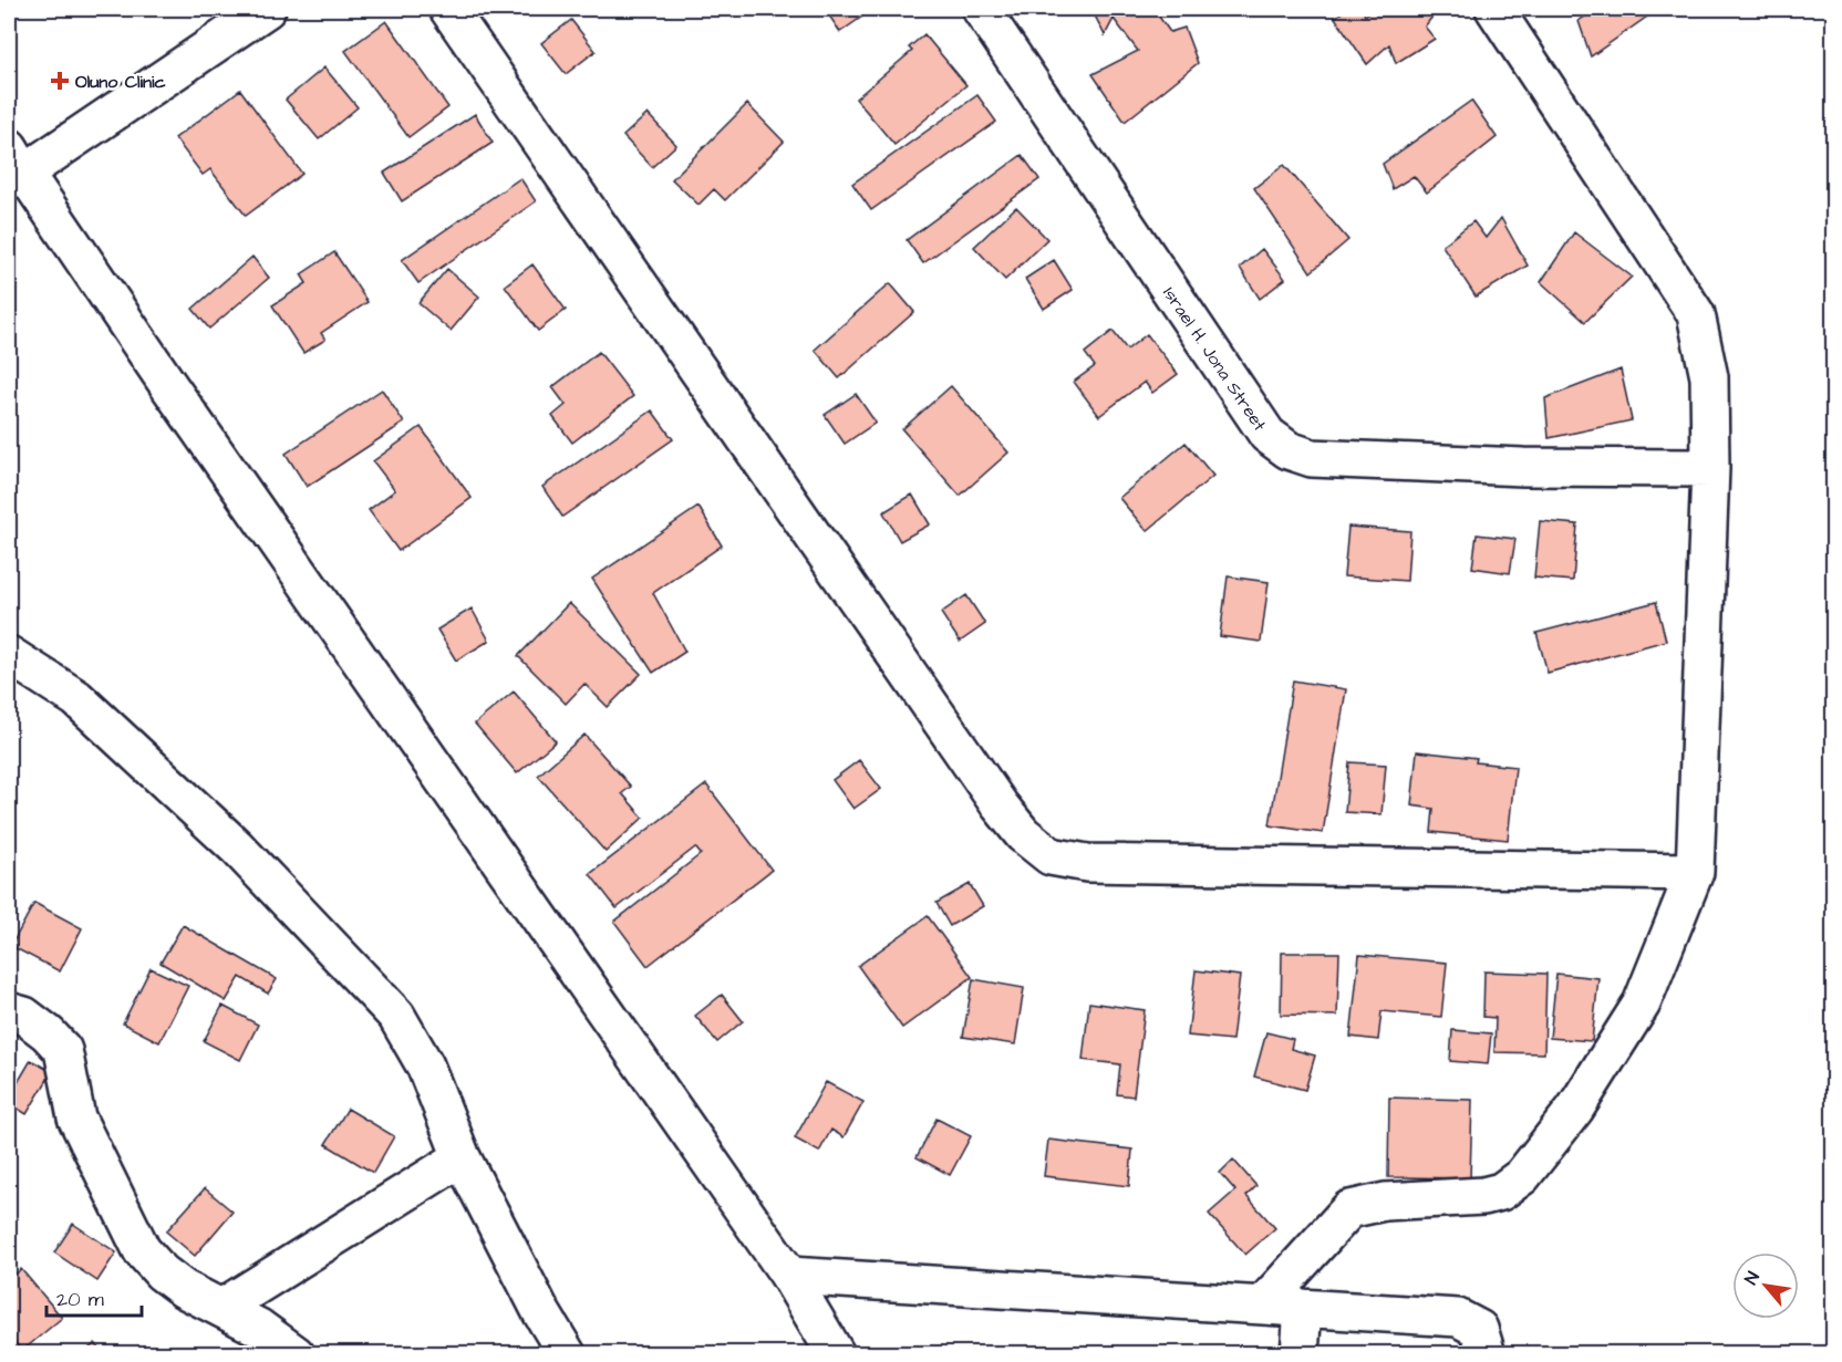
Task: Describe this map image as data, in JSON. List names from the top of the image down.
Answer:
{
  "streets": {
    "street": ["Israel H. Jona Street"]
  },
  "places": {
    "health": ["Oluno Clinic"]
  },
  "scale_bar": "20 m",
  "north": "top left"
}
